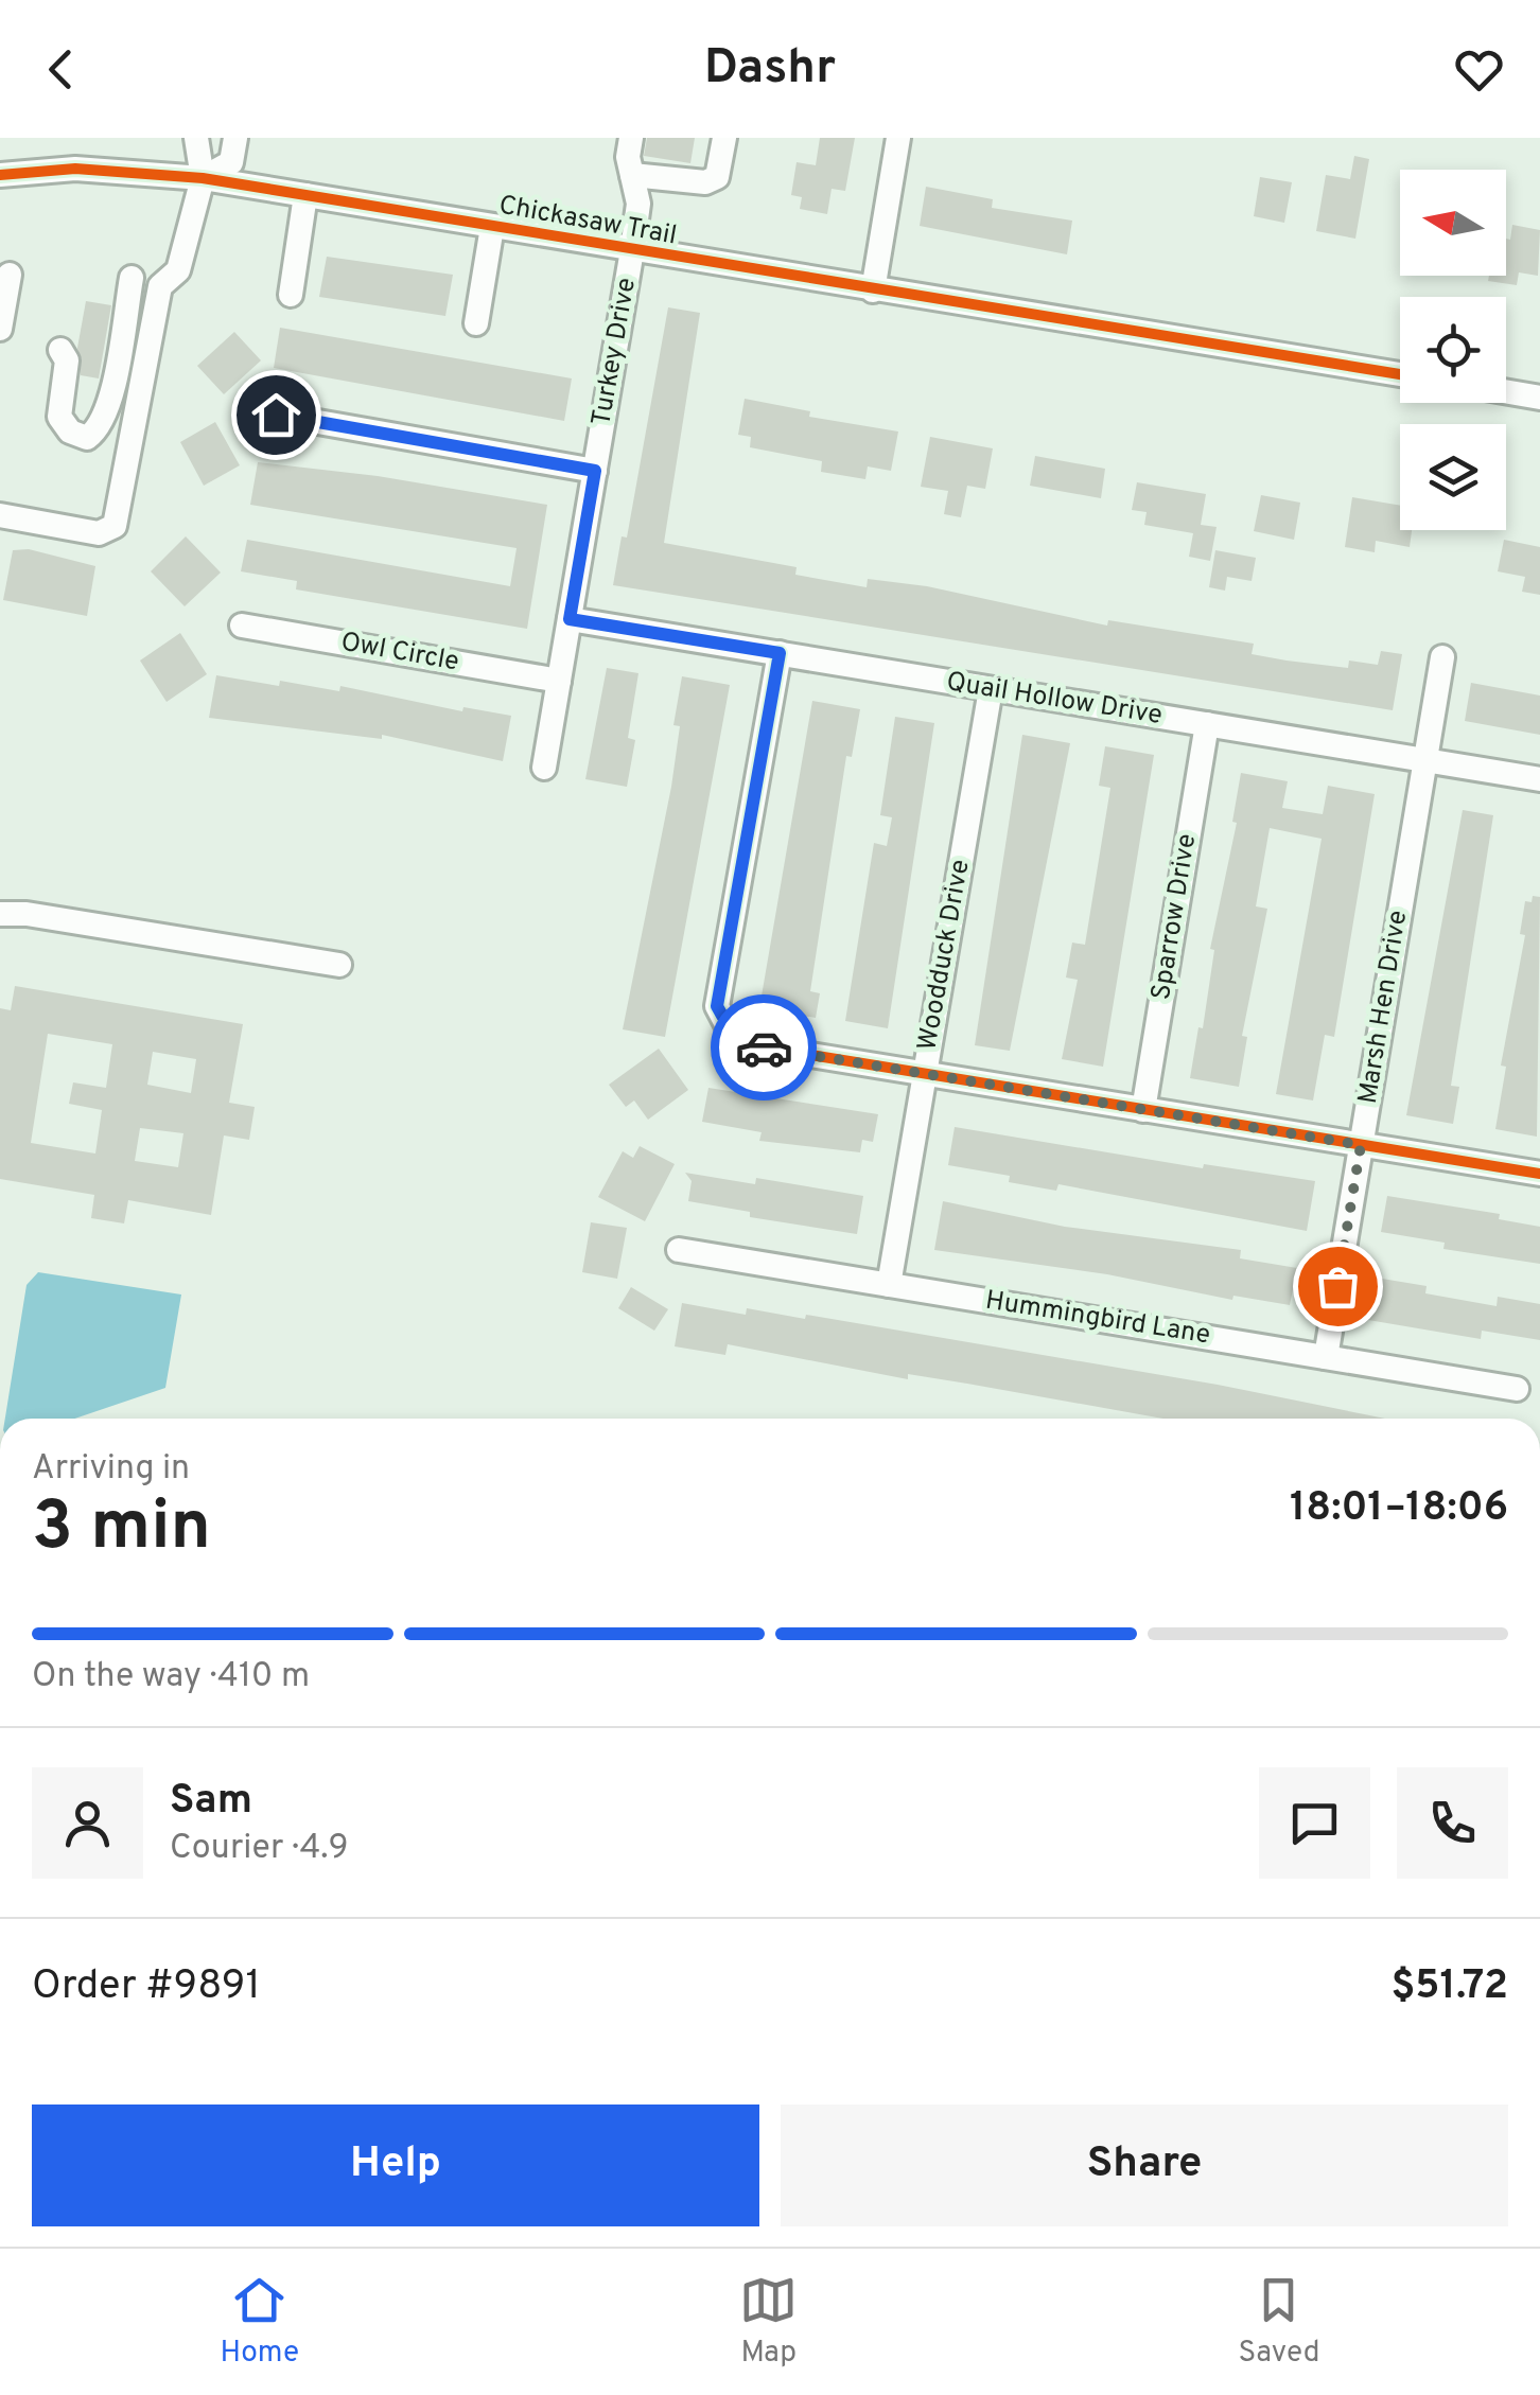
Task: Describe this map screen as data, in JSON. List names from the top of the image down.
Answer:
{
  "streets": {
    "street": [
      "Chickasaw Trail",
      "Turkey Drive",
      "Owl Circle",
      "Quail Hollow Drive",
      "Sparrow Drive",
      "Woodduck Drive",
      "Marsh Hen Drive",
      "Hummingbird Lane"
    ]
  },
  "crossings": [
    ["Chickasaw Trail", "Turkey Drive"],
    ["Turkey Drive", "Owl Circle"],
    ["Turkey Drive", "Quail Hollow Drive"],
    ["Quail Hollow Drive", "Sparrow Drive"],
    ["Quail Hollow Drive", "Woodduck Drive"],
    ["Quail Hollow Drive", "Marsh Hen Drive"],
    ["Woodduck Drive", "Hummingbird Lane"],
    ["Marsh Hen Drive", "Hummingbird Lane"]
  ],
  "north": "left",
  "page": {
    "header": "Dashr",
    "heading": ["3 min", "Arriving in", "18:01–18:06"],
    "panel": [
      "Sam",
      "Courier · 4.9",
      "Order #9891",
      "$51.72"
    ],
    "bar": "On the way · 410 m",
    "buttons": ["Help", "Share"],
    "tabs": ["Home", "Map", "Saved"]
  }
}
